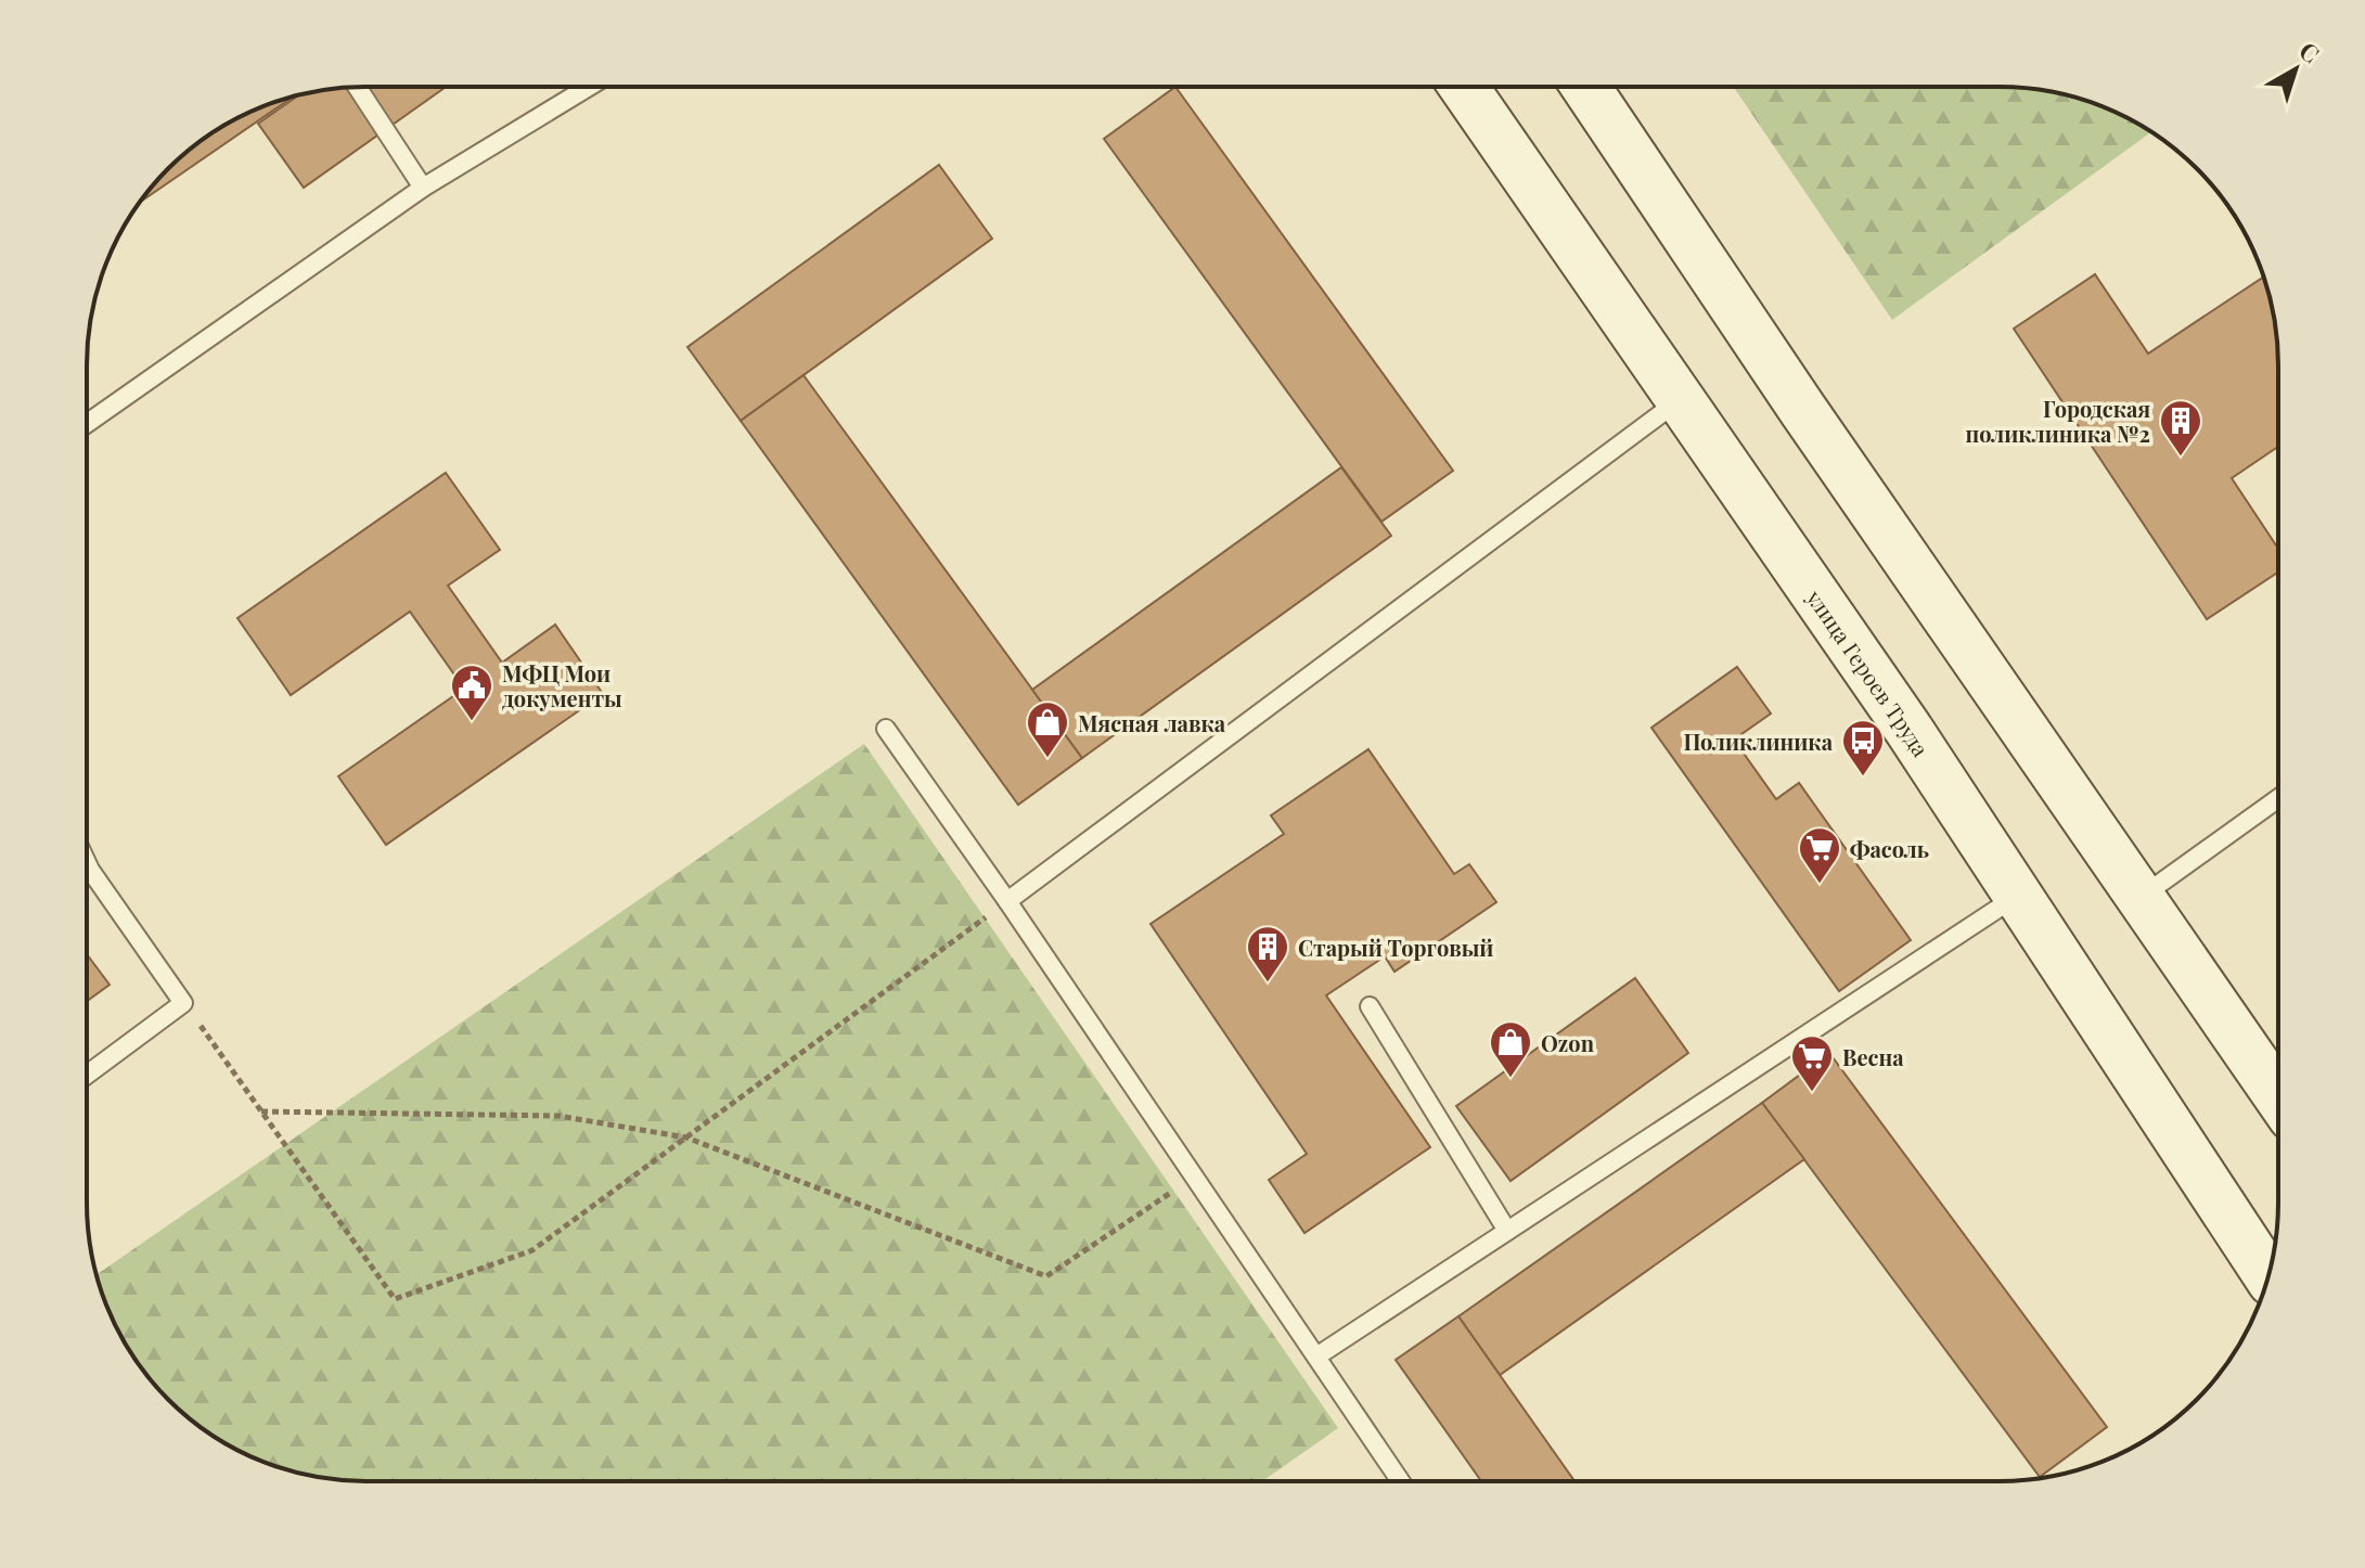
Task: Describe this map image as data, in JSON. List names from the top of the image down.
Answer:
{
  "streets": {
    "main road": ["улица Героев Труда"]
  },
  "places": {
    "building": ["Городская поликлиника №2", "Старый Торговый"],
    "public building": ["МФЦ Мои документы"],
    "shop": ["Мясная лавка", "Ozon"],
    "bus stop": ["Поликлиника"],
    "supermarket": ["Фасоль", "Весна"]
  },
  "north": "top right"
}
